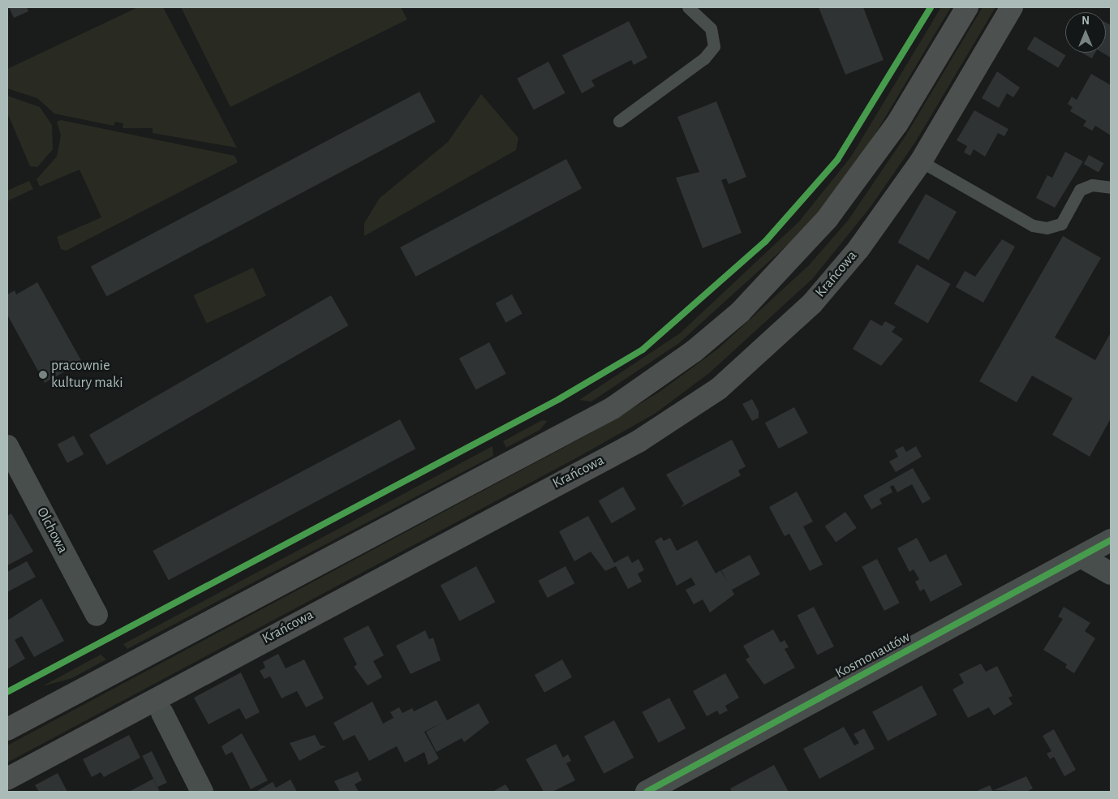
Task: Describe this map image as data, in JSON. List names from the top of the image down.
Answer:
{
  "streets": {
    "main road": ["Krańcowa"],
    "street": ["Olchowa", "Kosmonautów"]
  },
  "places": ["pracownie kultury maki"],
  "north": "top"
}
